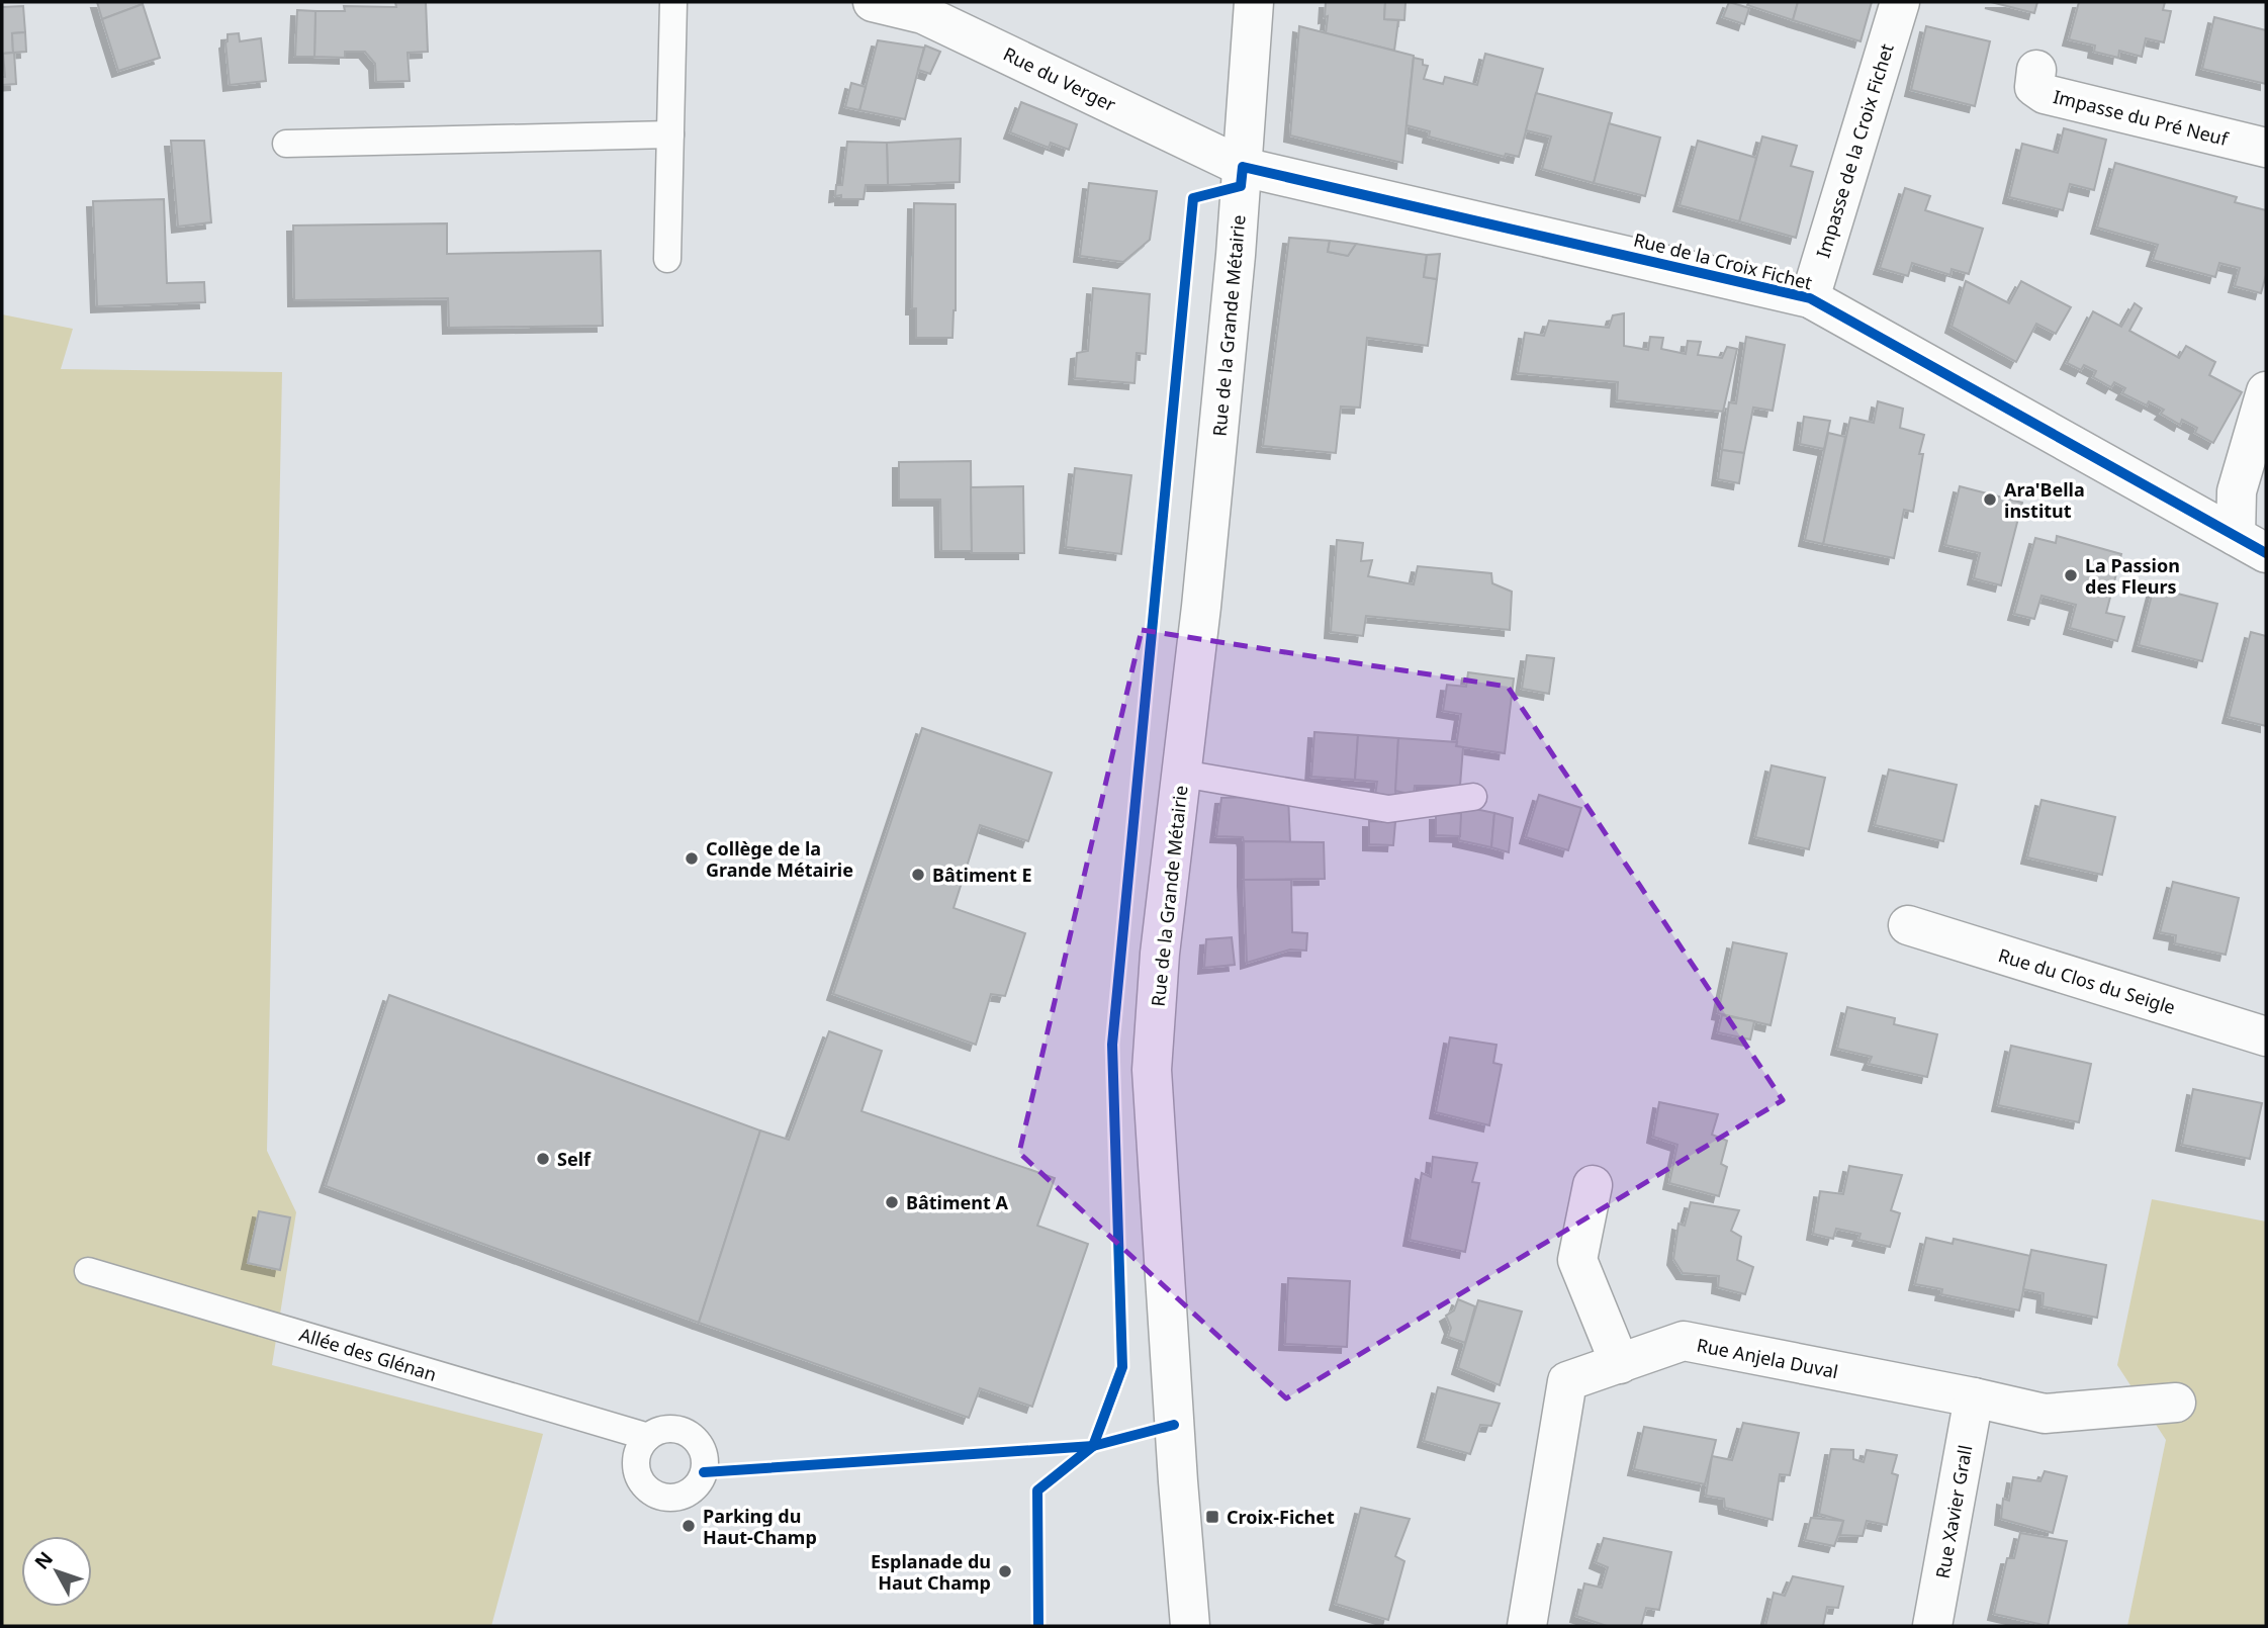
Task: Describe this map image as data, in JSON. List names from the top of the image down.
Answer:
{
  "streets": {
    "street": [
      "Rue du Verger",
      "Impasse du Pré Neuf",
      "Impasse de la Croix Fichet",
      "Rue de la Croix Fichet",
      "Rue de la Grande Métairie",
      "Rue du Clos du Seigle",
      "Rue Anjela Duval",
      "Rue Xavier Grall"
    ],
    "lane": ["Allée des Glénan"]
  },
  "crossings": [
    ["Rue du Verger", "Rue de la Croix Fichet"],
    ["Rue du Verger", "Rue de la Grande Métairie"],
    ["Impasse de la Croix Fichet", "Rue de la Croix Fichet"],
    ["Rue de la Croix Fichet", "Rue de la Grande Métairie"],
    ["Rue Anjela Duval", "Rue Xavier Grall"]
  ],
  "places": {
    "other": [
      "Ara'Bella institut",
      "La Passion des Fleurs",
      "Collège de la Grande Métairie",
      "Bâtiment E",
      "Self",
      "Bâtiment A",
      "Parking du Haut-Champ",
      "Esplanade du Haut Champ"
    ],
    "transit": ["Croix-Fichet"]
  },
  "north": "top left"
}
